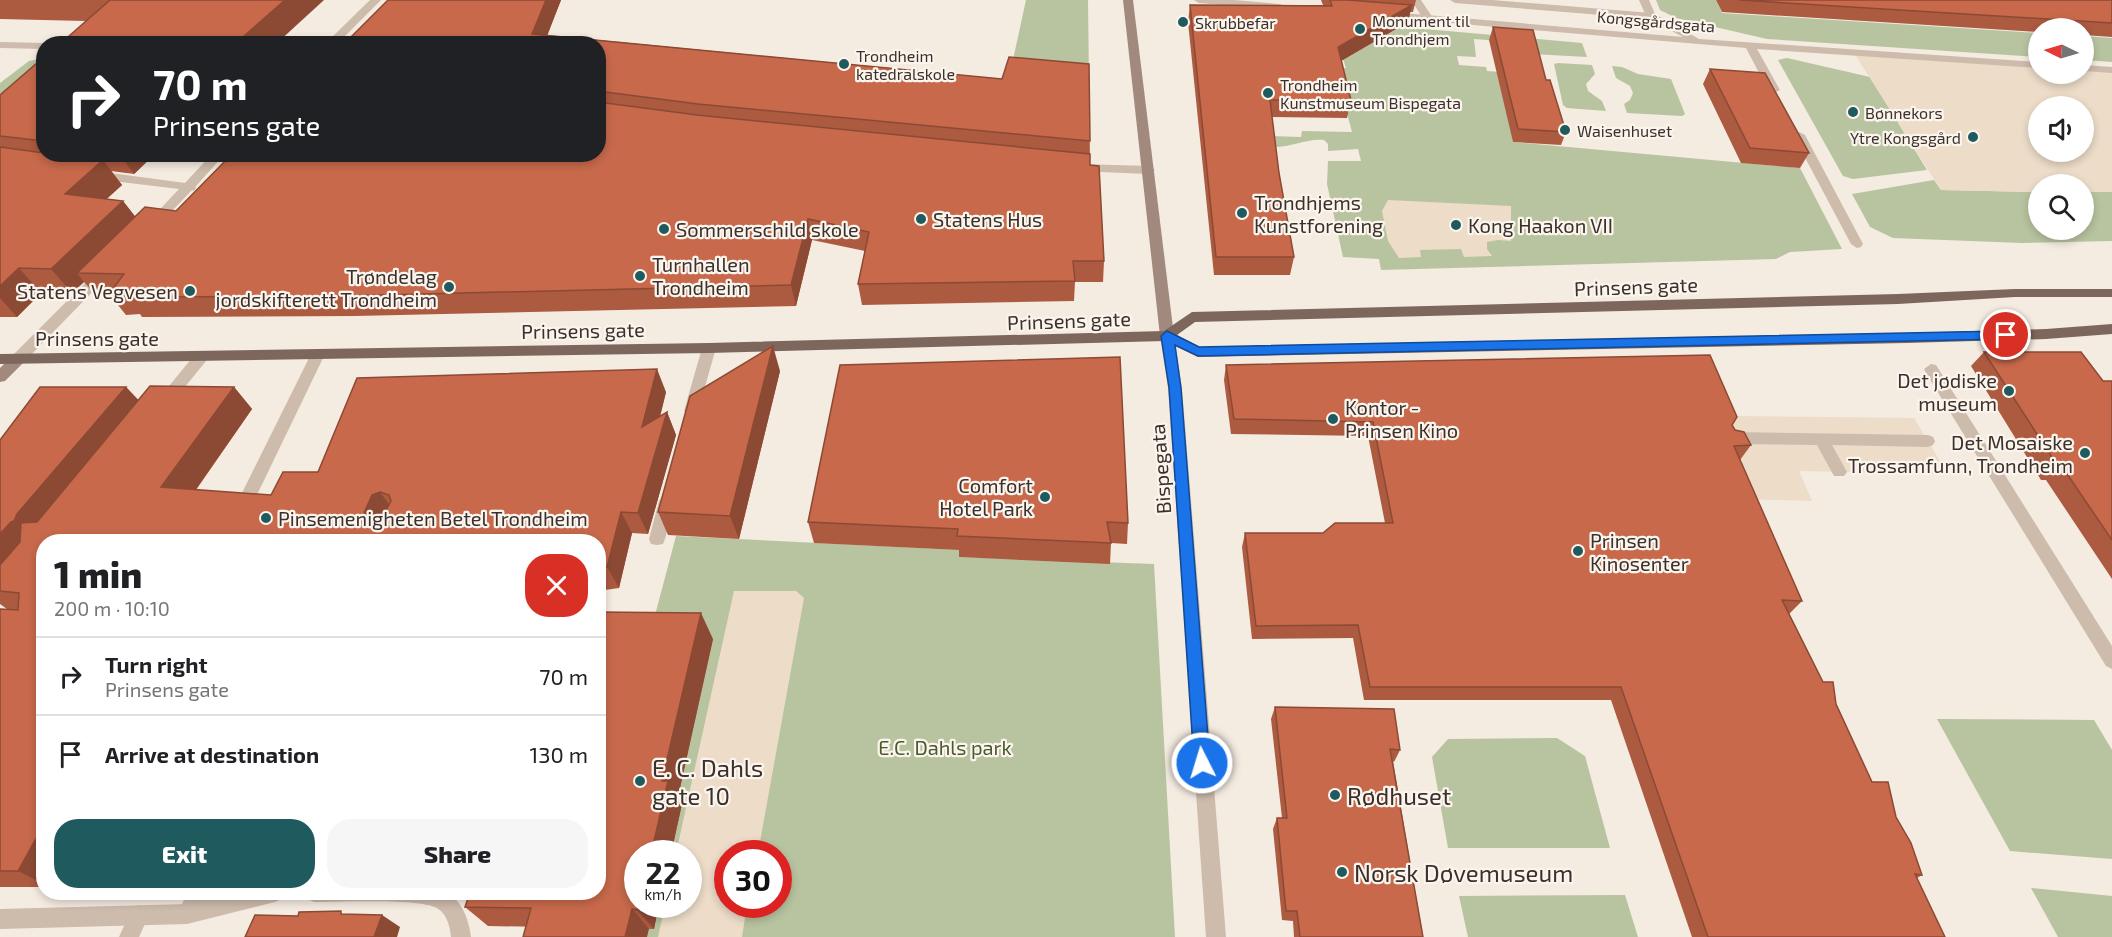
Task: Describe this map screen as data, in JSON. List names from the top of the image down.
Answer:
{
  "streets": {
    "main road": ["Prinsens gate"],
    "street": ["Kongsgårdsgata", "Bispegata"]
  },
  "crossings": [
    ["Prinsens gate", "Bispegata"]
  ],
  "parks": ["E.C. Dahls park"],
  "places": [
    "Skrubbefar",
    "Monument til Trondhjem",
    "Trondheim katedralskole",
    "Trondheim Kunstmuseum Bispegata",
    "Bønnekors",
    "Waisenhuset",
    "Ytre Kongsgård",
    "Trondhjems Kunstforening",
    "Statens Hus",
    "Kong Haakon VII",
    "Sommerschild skole",
    "Turnhallen Trondheim",
    "Trøndelag jordskifterett Trondheim",
    "Statens Vegvesen",
    "Det jødiske museum",
    "Kontor - Prinsen Kino",
    "Det Mosaiske Trossamfunn, Trondheim",
    "Comfort Hotel Park",
    "Pinsemenigheten Betel Trondheim",
    "Prinsen Kinosenter",
    "E. C. Dahls gate 10",
    "Rødhuset",
    "Norsk Døvemuseum"
  ],
  "north": "left",
  "page": {
    "turn": ["70 m", "Prinsens gate"],
    "heading": ["1 min", "200 m · 10:10"],
    "list": [
      {
        "name": "Turn right",
        "note": "Prinsens gate",
        "value": "70 m"
      },
      {
        "name": "Arrive at destination",
        "value": "130 m"
      }
    ],
    "buttons": ["Exit", "Share"],
    "speed": "22 km/h",
    "limit": "30"
  }
}
